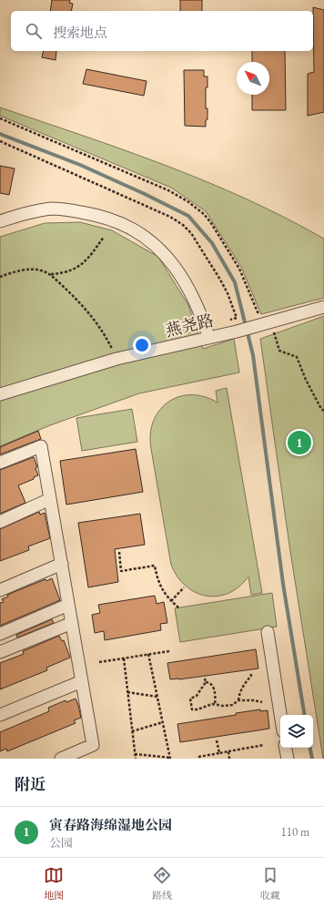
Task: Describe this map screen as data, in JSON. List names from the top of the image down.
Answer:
{
  "streets": {
    "street": ["燕尧路"]
  },
  "north": "top left",
  "page": {
    "search": "搜索地点",
    "pins": "1",
    "heading": "附近",
    "list": [
      {
        "mark": "1",
        "name": "寅春路海绵湿地公园",
        "note": "公园",
        "value": "110 m"
      }
    ],
    "nav": ["地图", "路线", "收藏"]
  }
}
